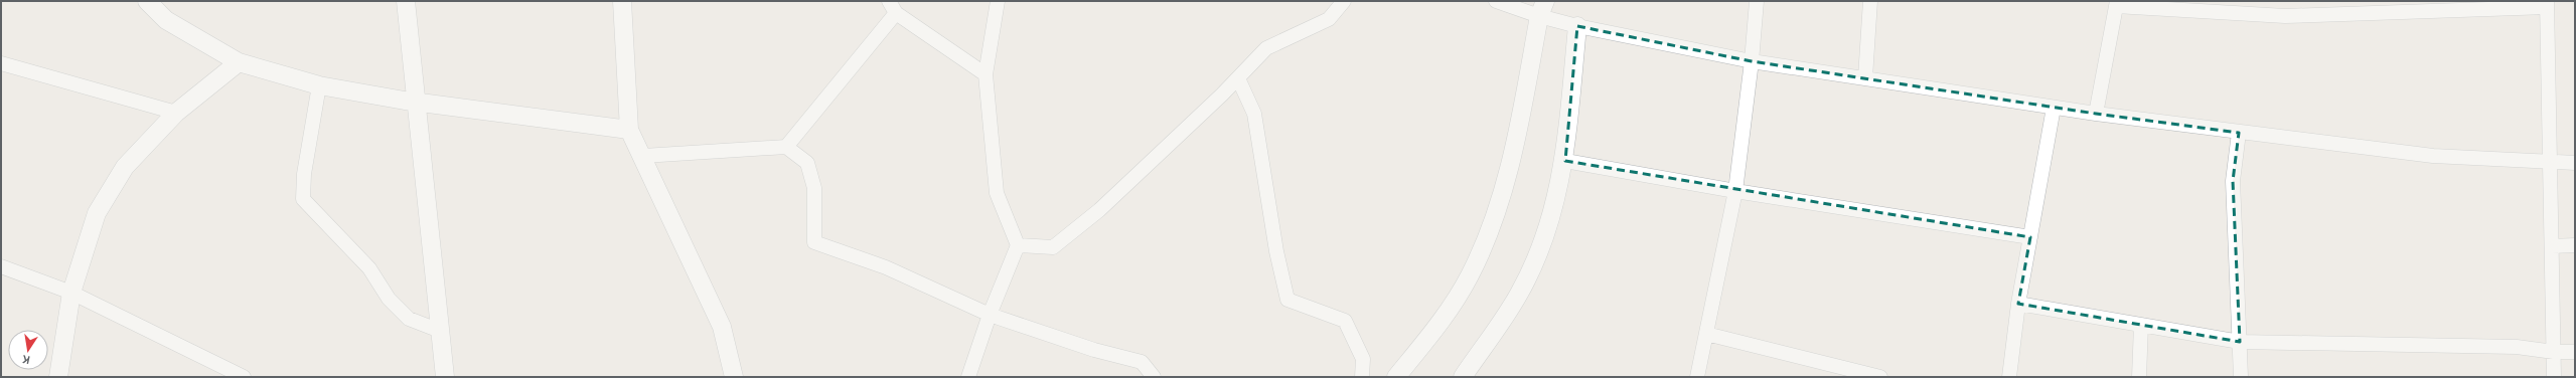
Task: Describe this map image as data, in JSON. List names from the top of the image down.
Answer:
{
  "north": "bottom"
}
